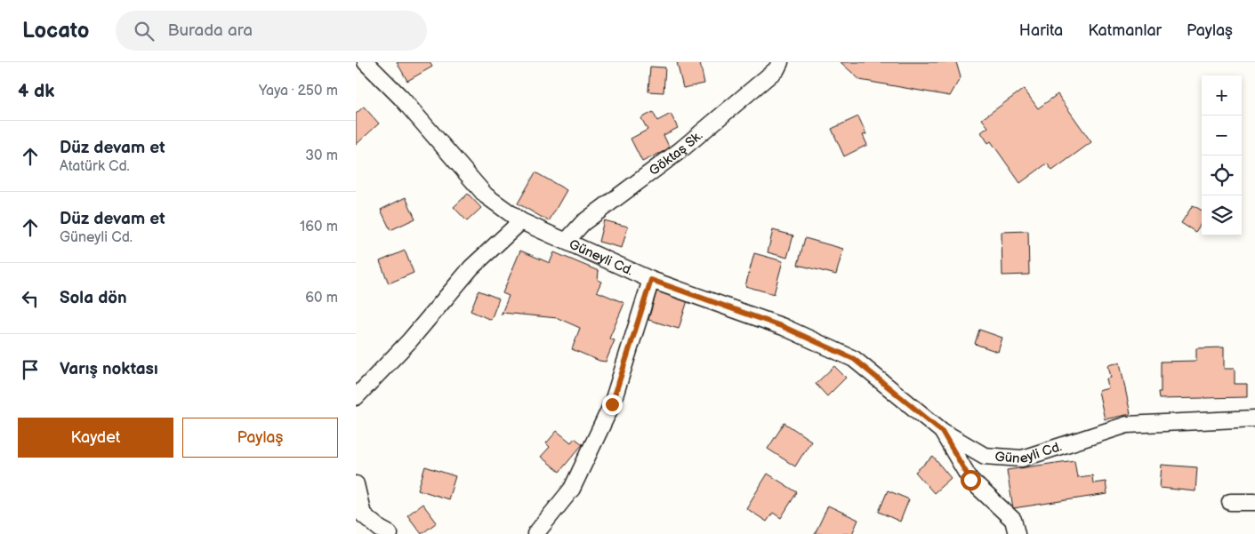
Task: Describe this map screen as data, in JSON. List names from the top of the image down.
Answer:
{
  "streets": {
    "street": ["Göktaş Sk.", "Güneyli Cd."]
  },
  "crossings": [
    ["Göktaş Sk.", "Güneyli Cd."]
  ],
  "page": {
    "header": "Locato",
    "search": "Burada ara",
    "nav": ["Harita", "Katmanlar", "Paylaş"],
    "heading": ["4 dk", "Yaya · 250 m"],
    "map_buttons": ["+", "−"],
    "list": [
      ["Düz devam et", "Atatürk Cd.", "30 m"],
      ["Düz devam et", "Güneyli Cd.", "160 m"],
      ["Sola dön", "60 m"],
      "Varış noktası"
    ],
    "buttons": ["Kaydet", "Paylaş"]
  }
}
